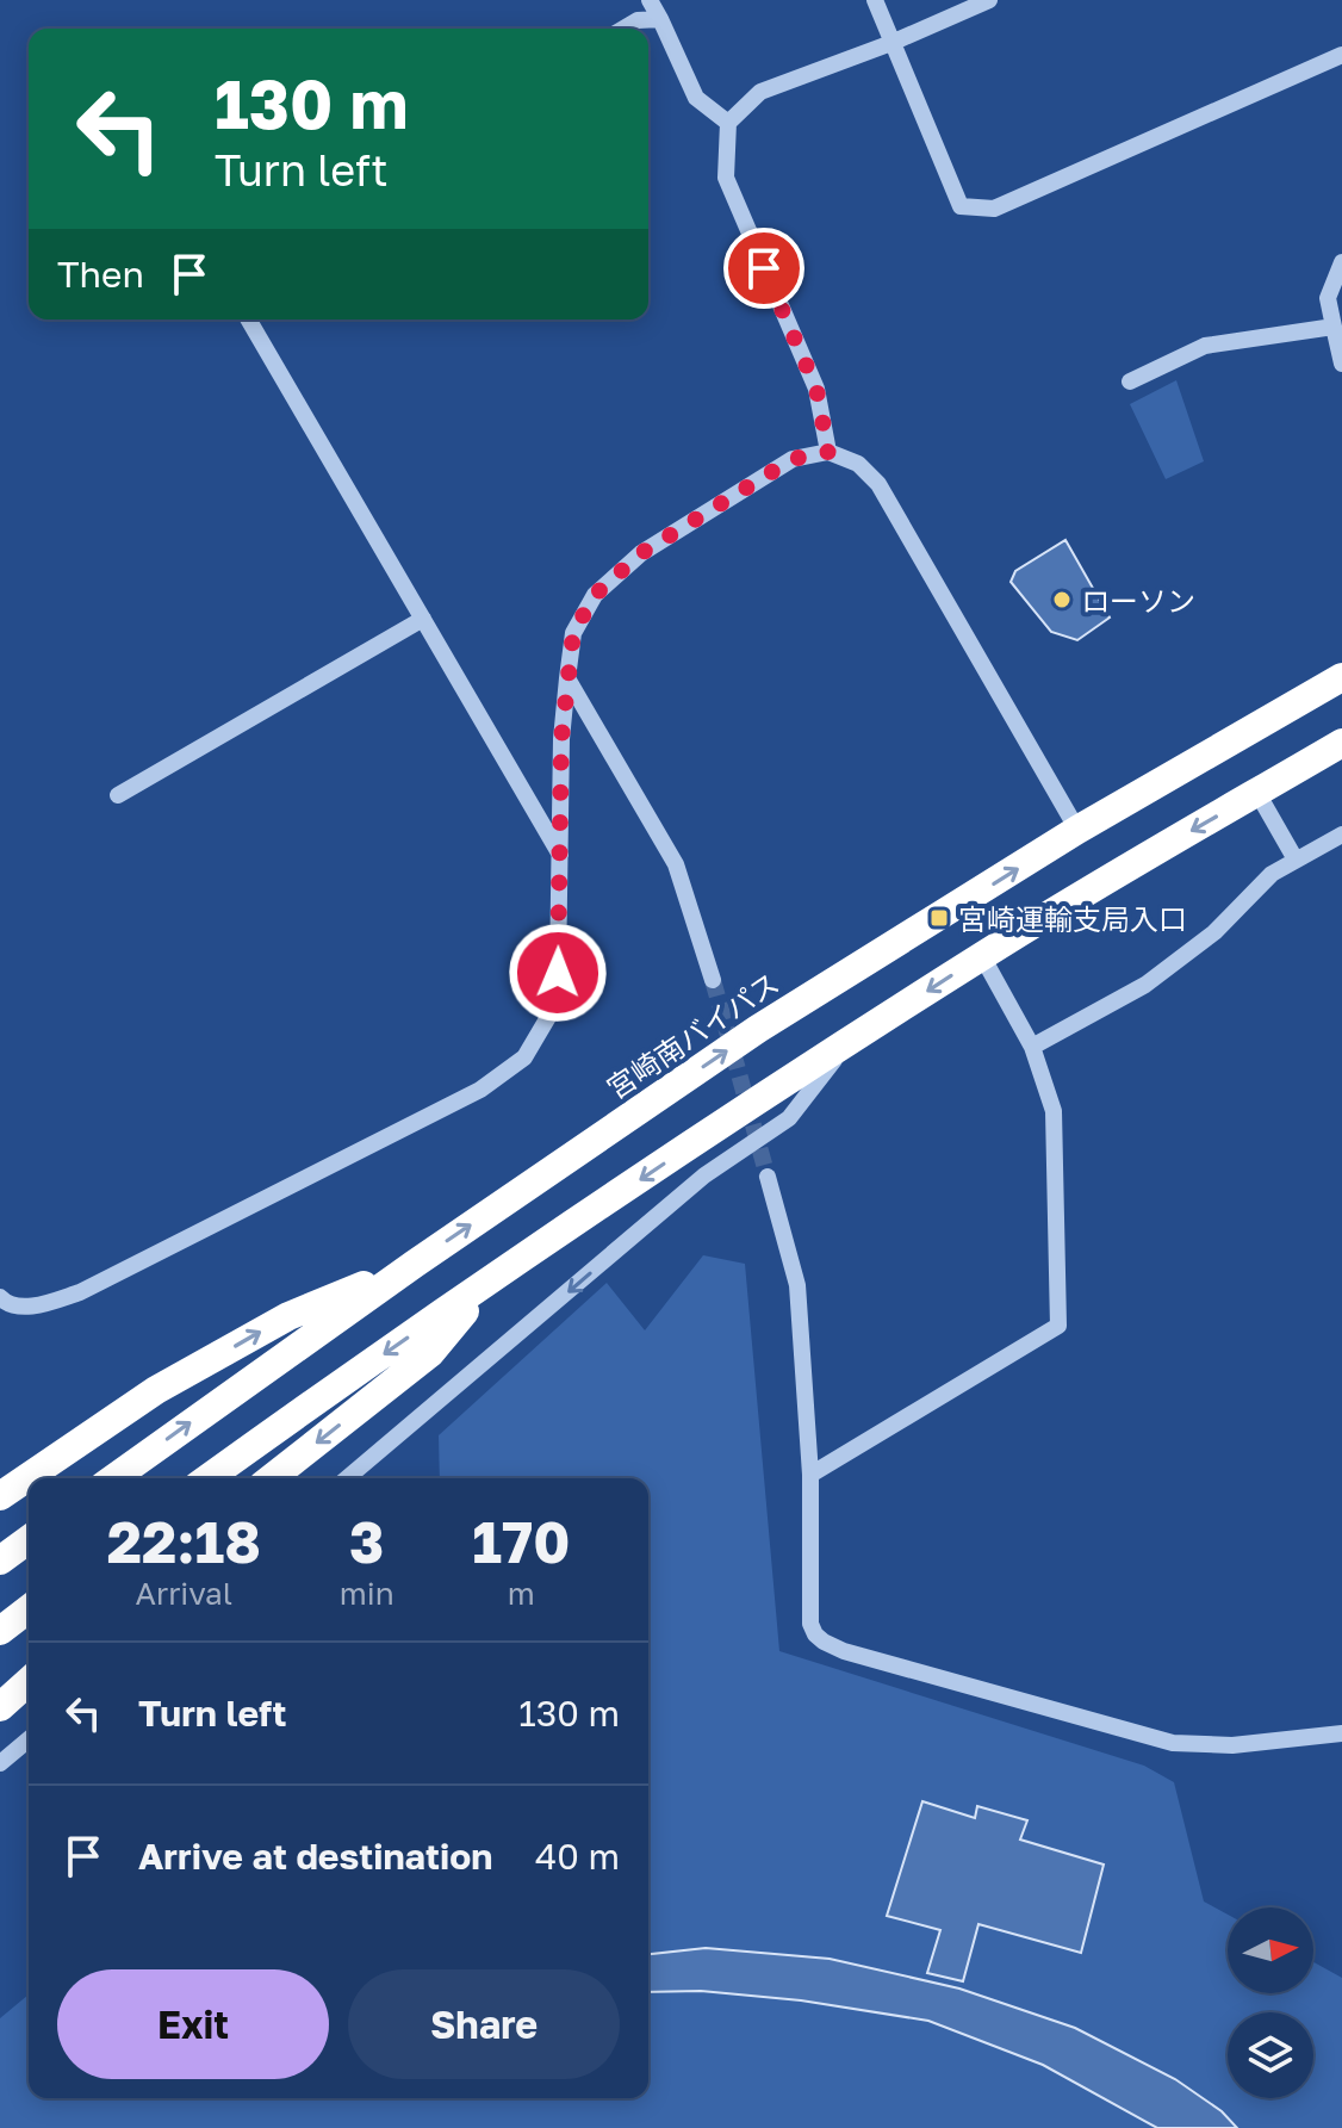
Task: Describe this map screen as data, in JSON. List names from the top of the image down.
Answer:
{
  "streets": {
    "highway": ["宮崎南バイパス"]
  },
  "places": {
    "other": ["ローソン"],
    "transit": ["宮崎運輸支局入口"]
  },
  "north": "right",
  "page": {
    "turn": ["130 m", "Turn left"],
    "then": "Then",
    "eta": [
      "22:18",
      "Arrival",
      "3",
      "min",
      "170",
      "m"
    ],
    "list": [
      {
        "name": "Turn left",
        "value": "130 m"
      },
      {
        "name": "Arrive at destination",
        "value": "40 m"
      }
    ],
    "buttons": ["Exit", "Share"]
  }
}
